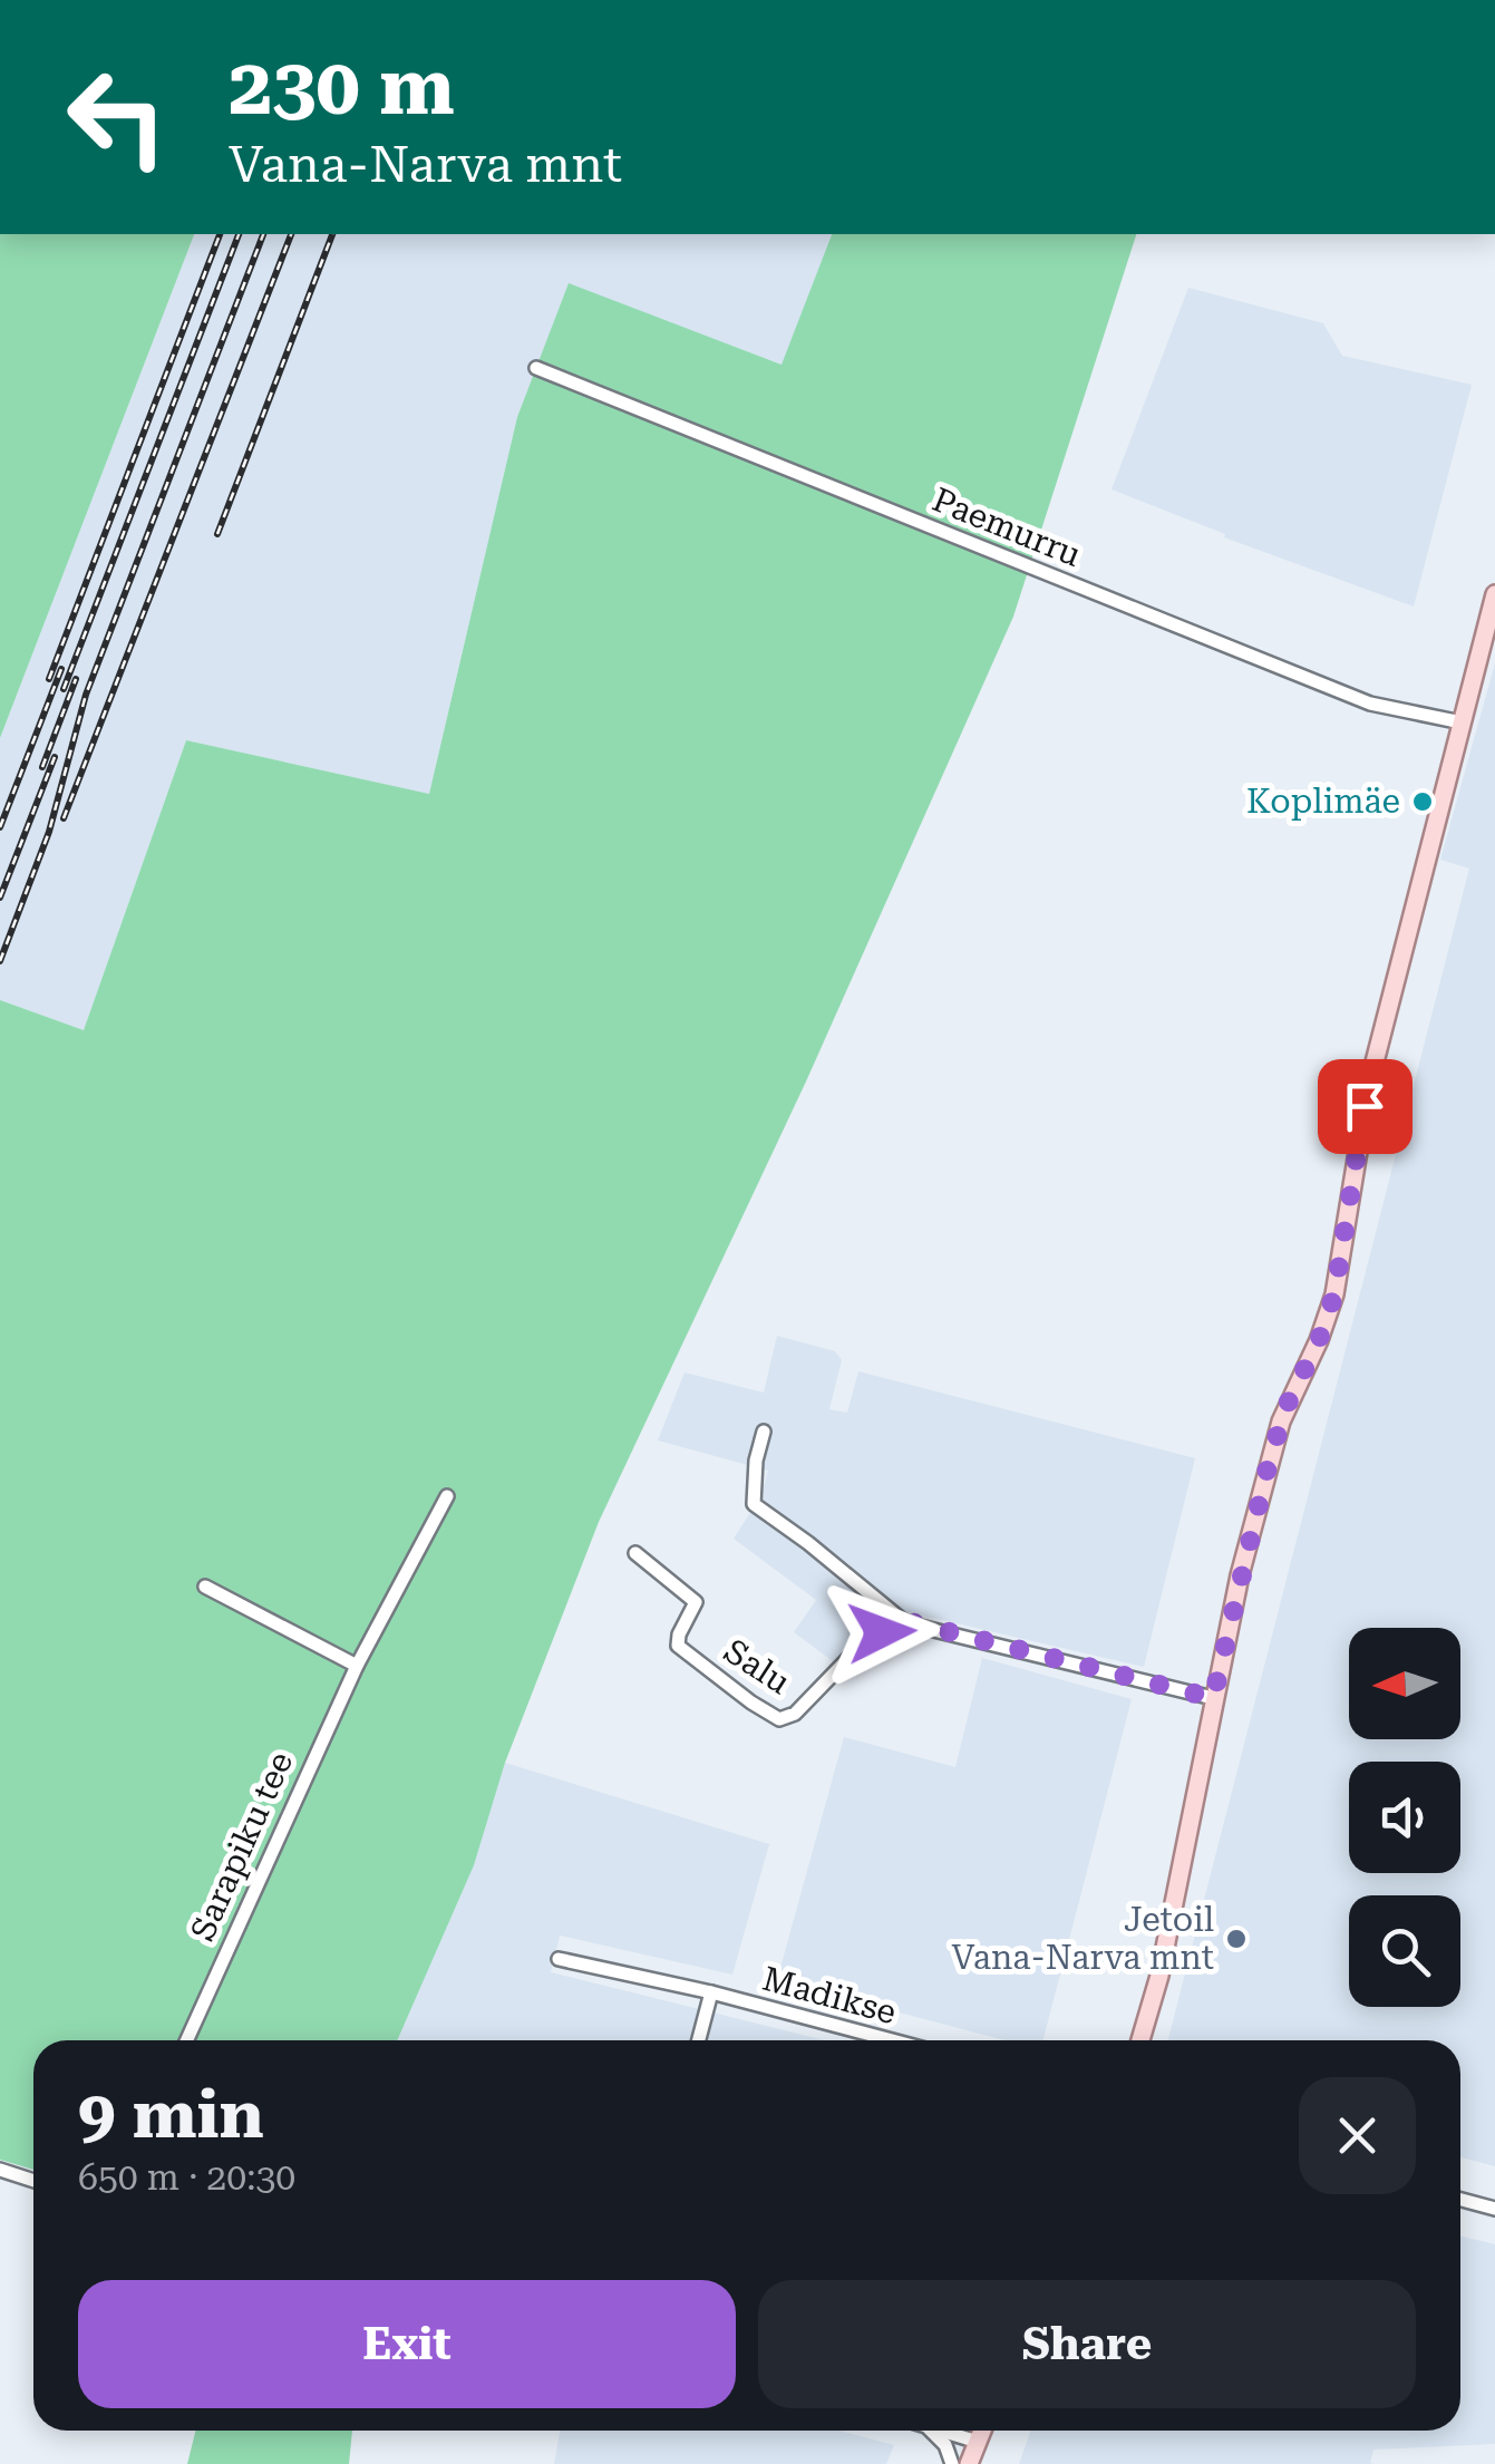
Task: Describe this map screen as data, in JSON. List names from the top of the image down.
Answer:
{
  "streets": {
    "street": [
      "Paemurru",
      "Salu",
      "Sarapiku tee",
      "Madikse"
    ]
  },
  "places": ["Koplimäe", "Jetoil Vana-Narva mnt"],
  "north": "left",
  "page": {
    "turn": ["230 m", "Vana-Narva mnt"],
    "heading": ["9 min", "650 m · 20:30"],
    "buttons": ["Exit", "Share"]
  }
}
